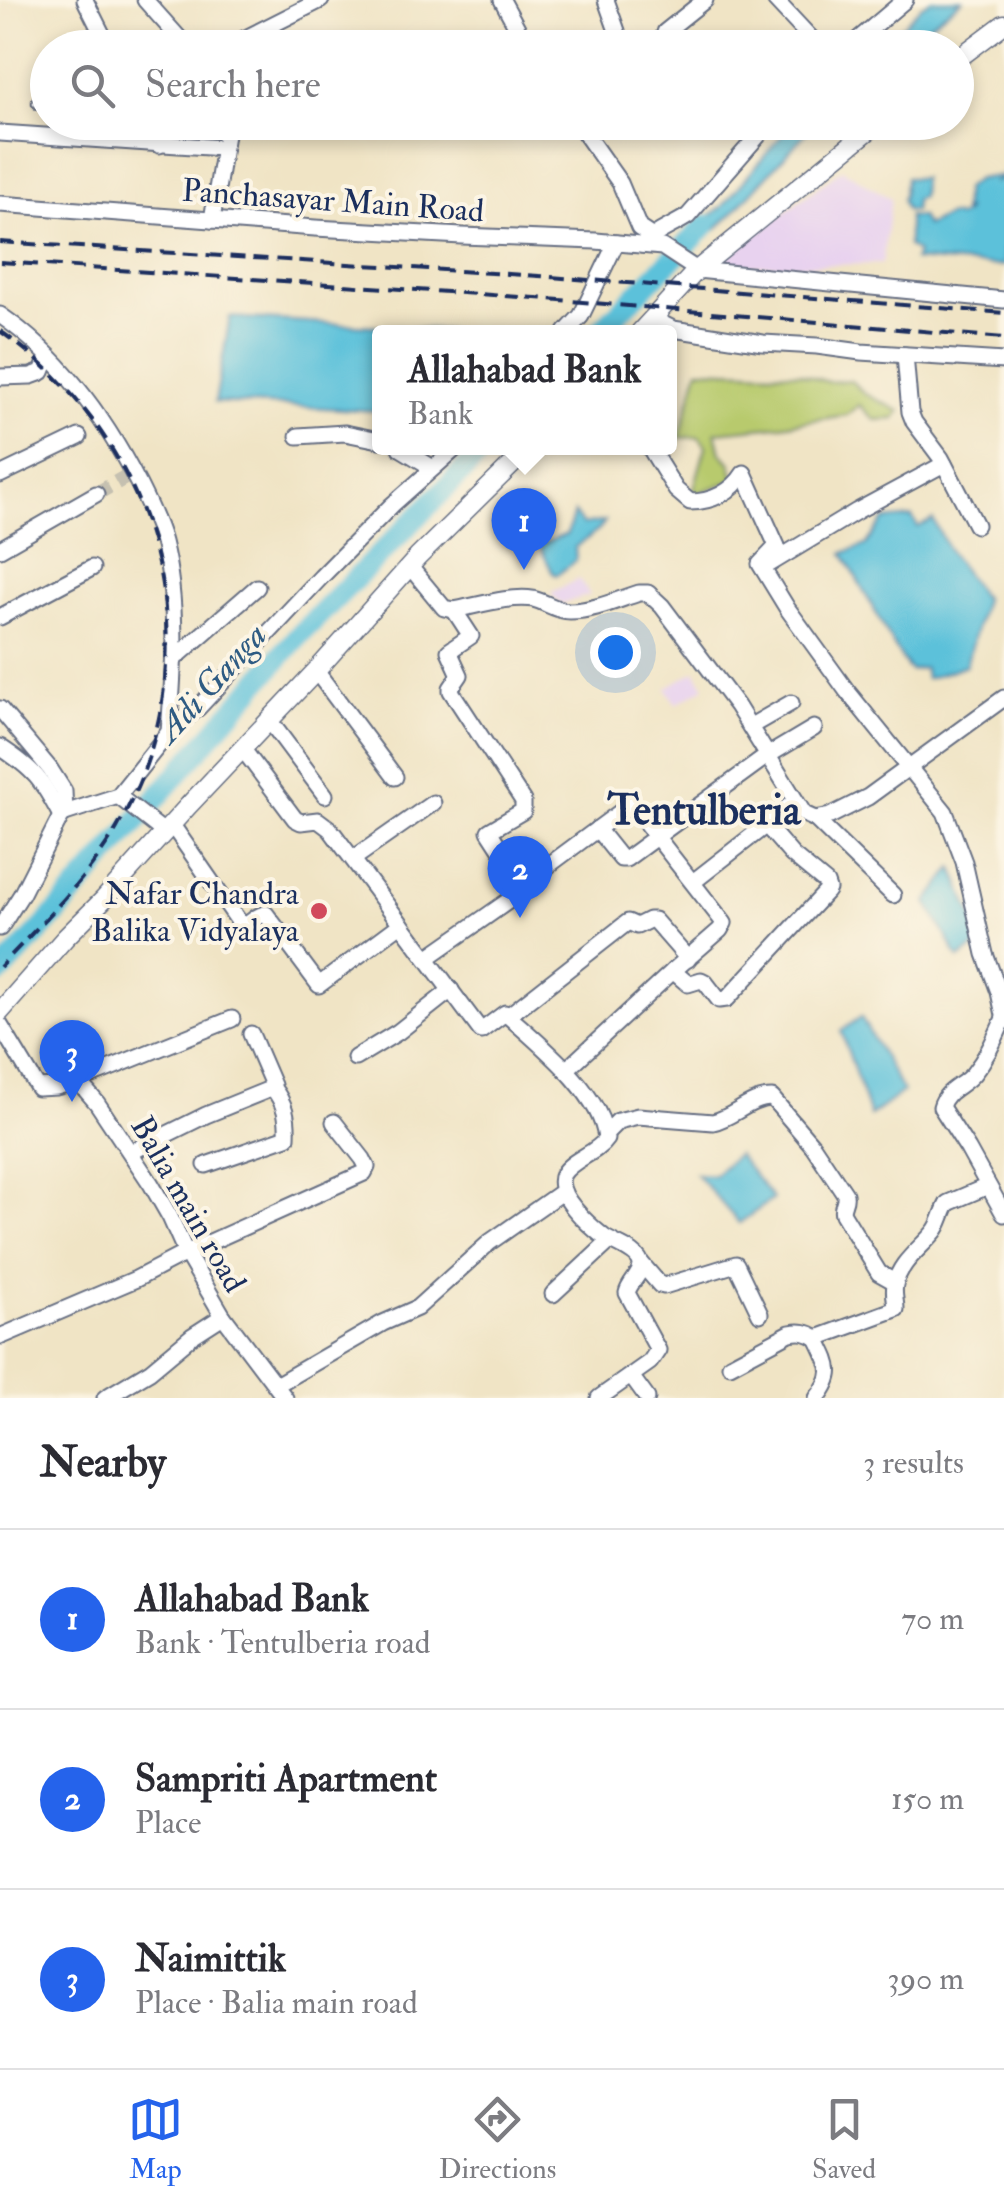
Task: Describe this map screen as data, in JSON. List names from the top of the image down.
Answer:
{
  "streets": {
    "street": ["Panchasayar Main Road", "Balia main road"]
  },
  "districts": ["Tentulberia"],
  "water": ["Adi Ganga"],
  "places": ["Nafar Chandra Balika Vidyalaya"],
  "page": {
    "search": "Search here",
    "popup": ["Allahabad Bank", "Bank"],
    "pins": ["1", "2", "3"],
    "heading": ["Nearby", "3 results"],
    "list": [
      {
        "mark": "1",
        "name": "Allahabad Bank",
        "note": "Bank · Tentulberia road",
        "value": "70 m"
      },
      {
        "mark": "2",
        "name": "Sampriti Apartment",
        "note": "Place",
        "value": "150 m"
      },
      {
        "mark": "3",
        "name": "Naimittik",
        "note": "Place · Balia main road",
        "value": "390 m"
      }
    ],
    "nav": ["Map", "Directions", "Saved"]
  }
}
